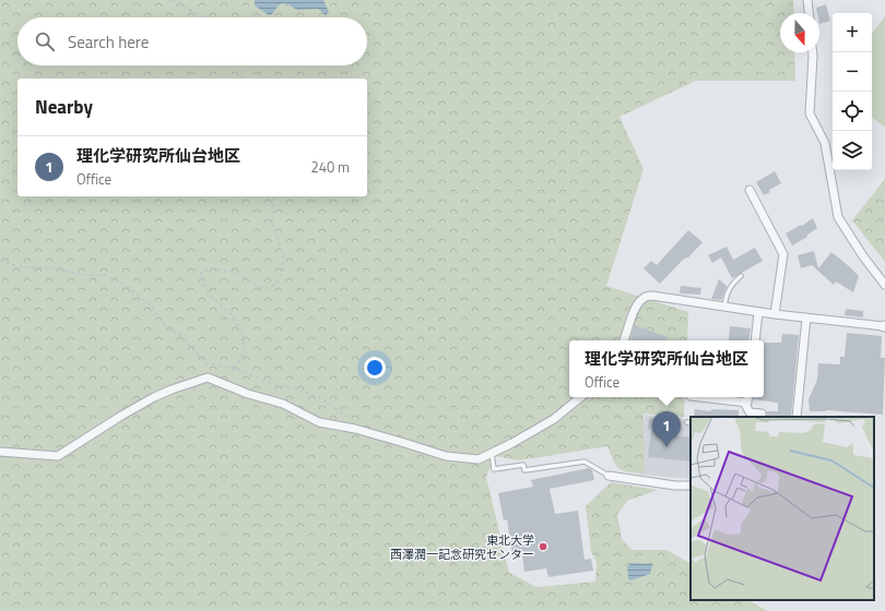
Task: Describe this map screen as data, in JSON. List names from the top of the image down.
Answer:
{
  "places": ["東北大学 西澤潤一記念研究センター"],
  "north": "bottom",
  "page": {
    "map_buttons": ["+", "−"],
    "search": "Search here",
    "heading": "Nearby",
    "list": [
      {
        "mark": "1",
        "name": "理化学研究所仙台地区",
        "note": "Office",
        "value": "240 m"
      }
    ],
    "popup": ["理化学研究所仙台地区", "Office"],
    "pins": "1"
  }
}
